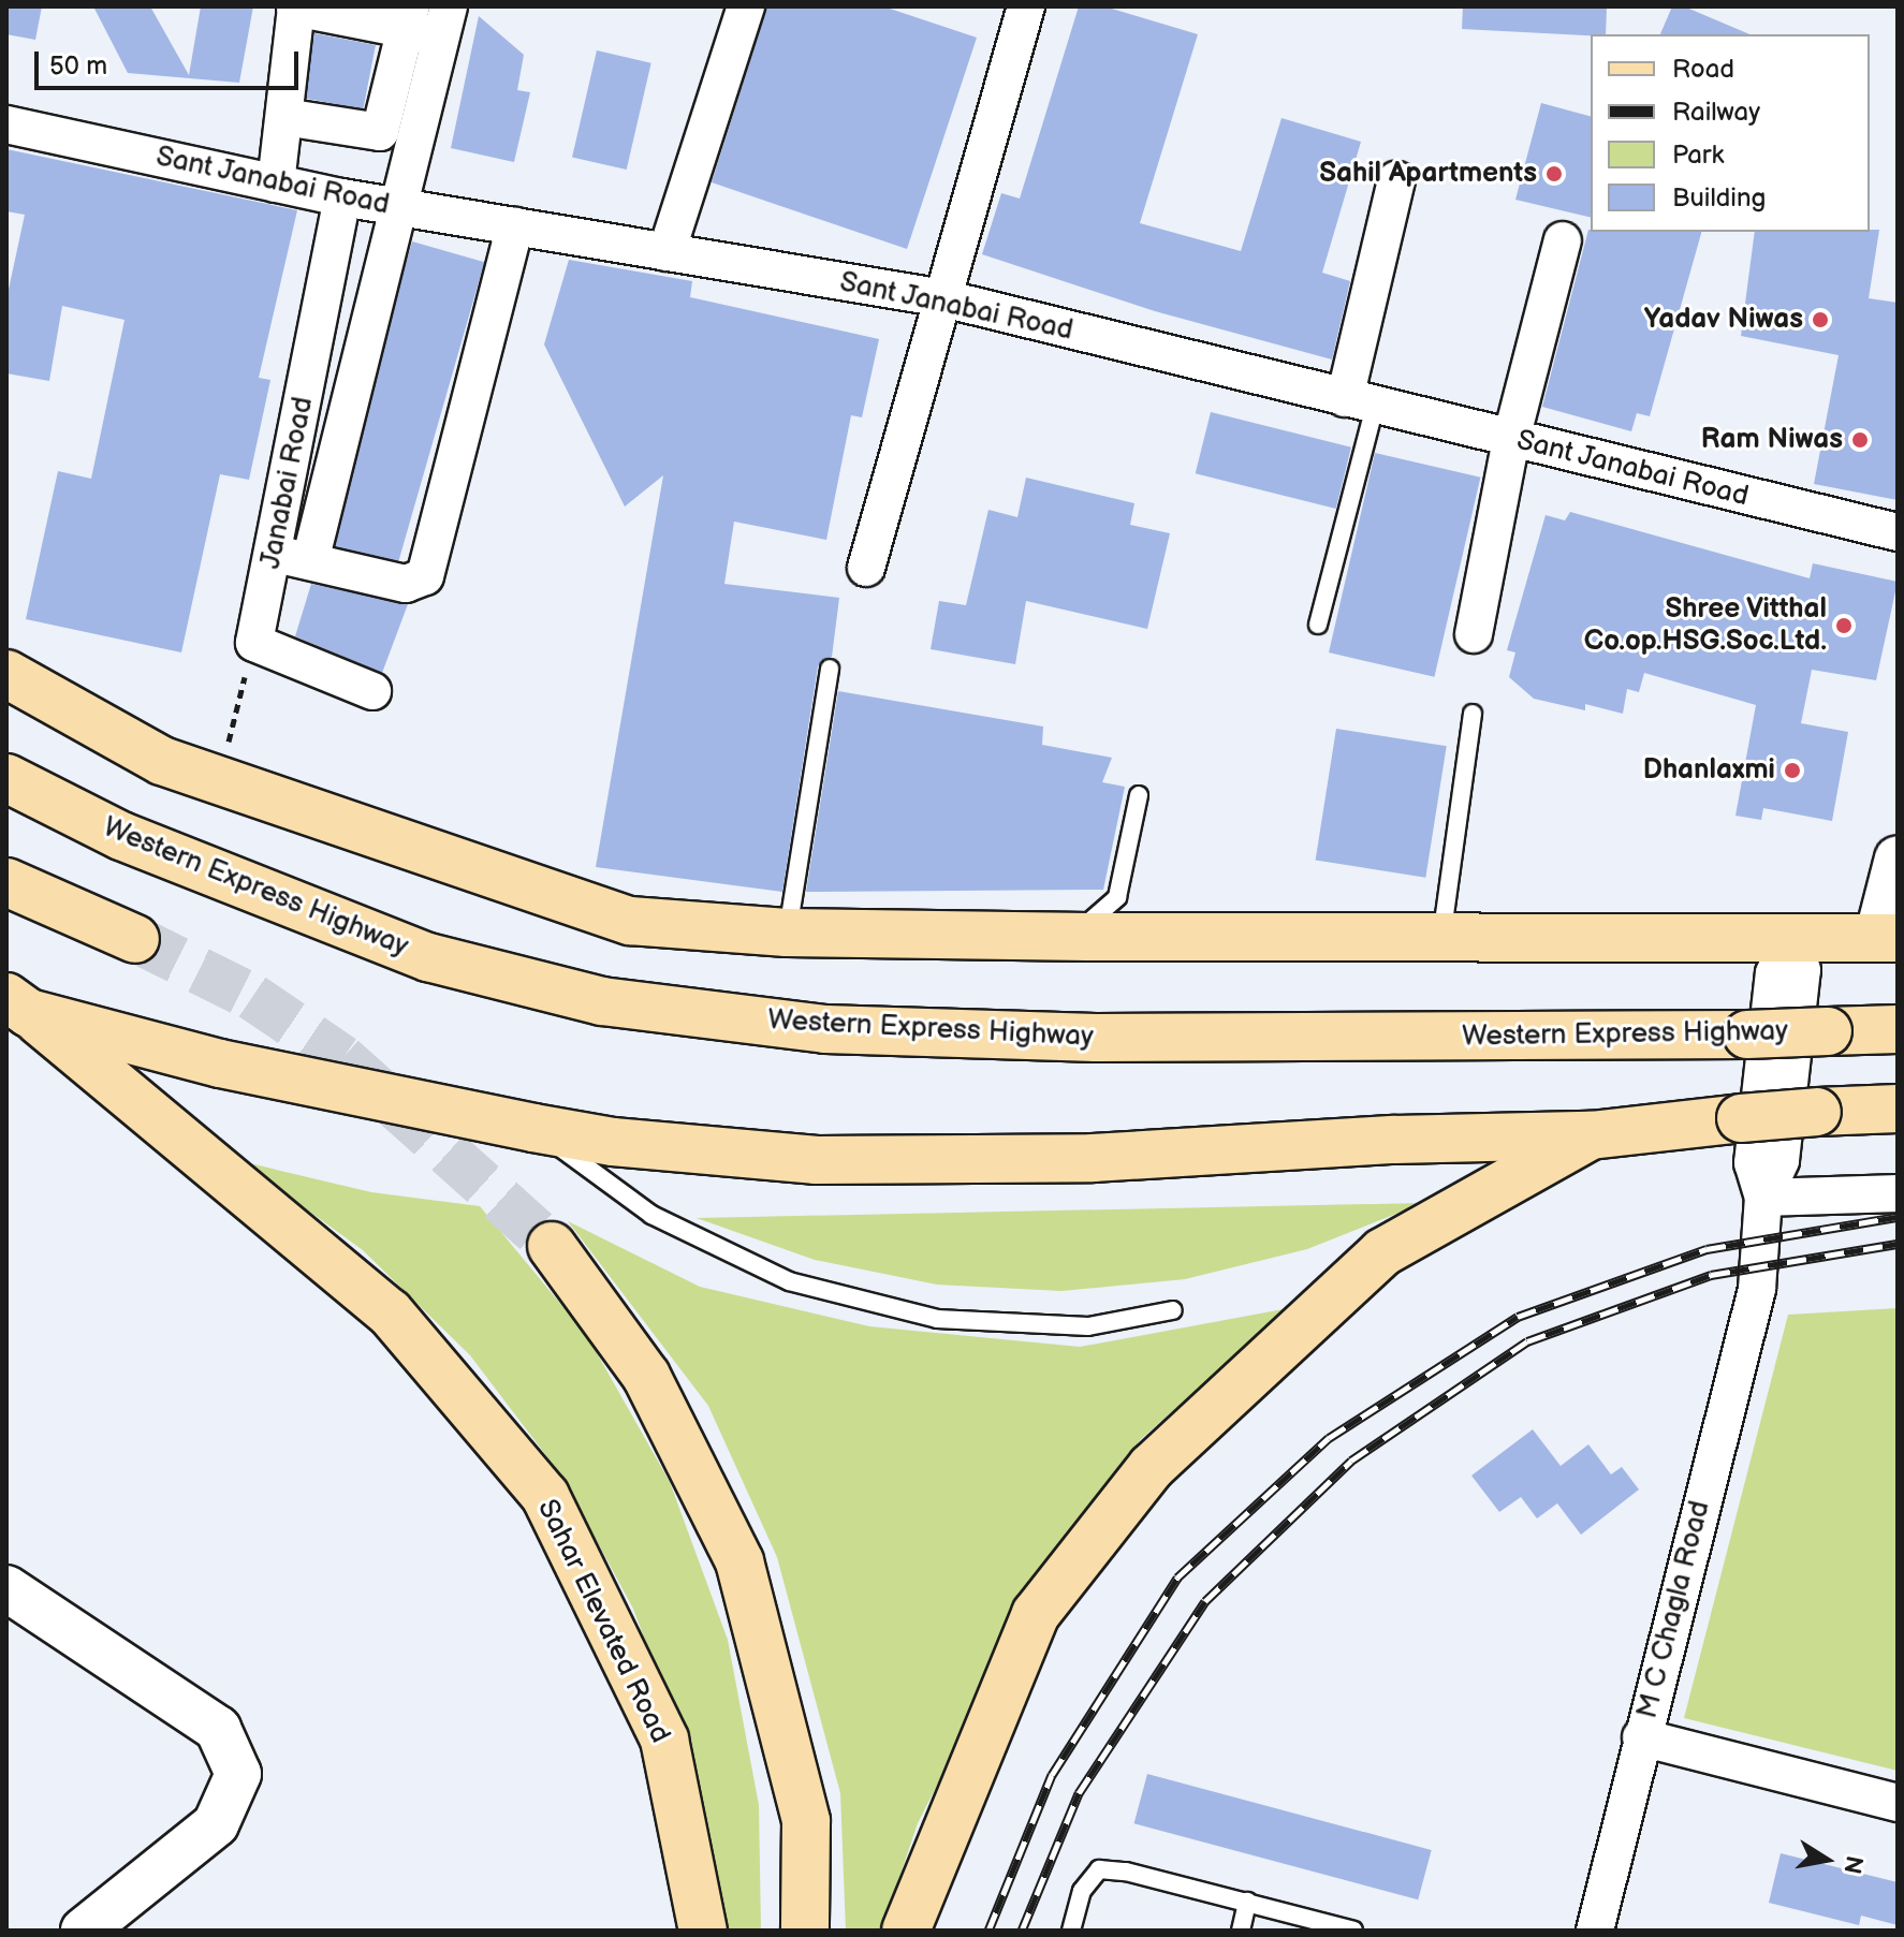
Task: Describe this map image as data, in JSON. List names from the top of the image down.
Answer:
{
  "streets": {
    "main road": ["Western Express Highway", "Sahar Elevated Road"],
    "street": ["Sant Janabai Road", "Janabai Road", "M C Chagla Road"]
  },
  "crossings": [
    ["Sant Janabai Road", "Janabai Road"]
  ],
  "places": [
    "Sahil Apartments",
    "Yadav Niwas",
    "Ram Niwas",
    "Shree Vitthal Co.op.HSG.Soc.Ltd.",
    "Dhanlaxmi"
  ],
  "legend": [
    "Road",
    "Railway",
    "Park",
    "Building"
  ],
  "scale_bar": "50 m",
  "north": "right"
}
